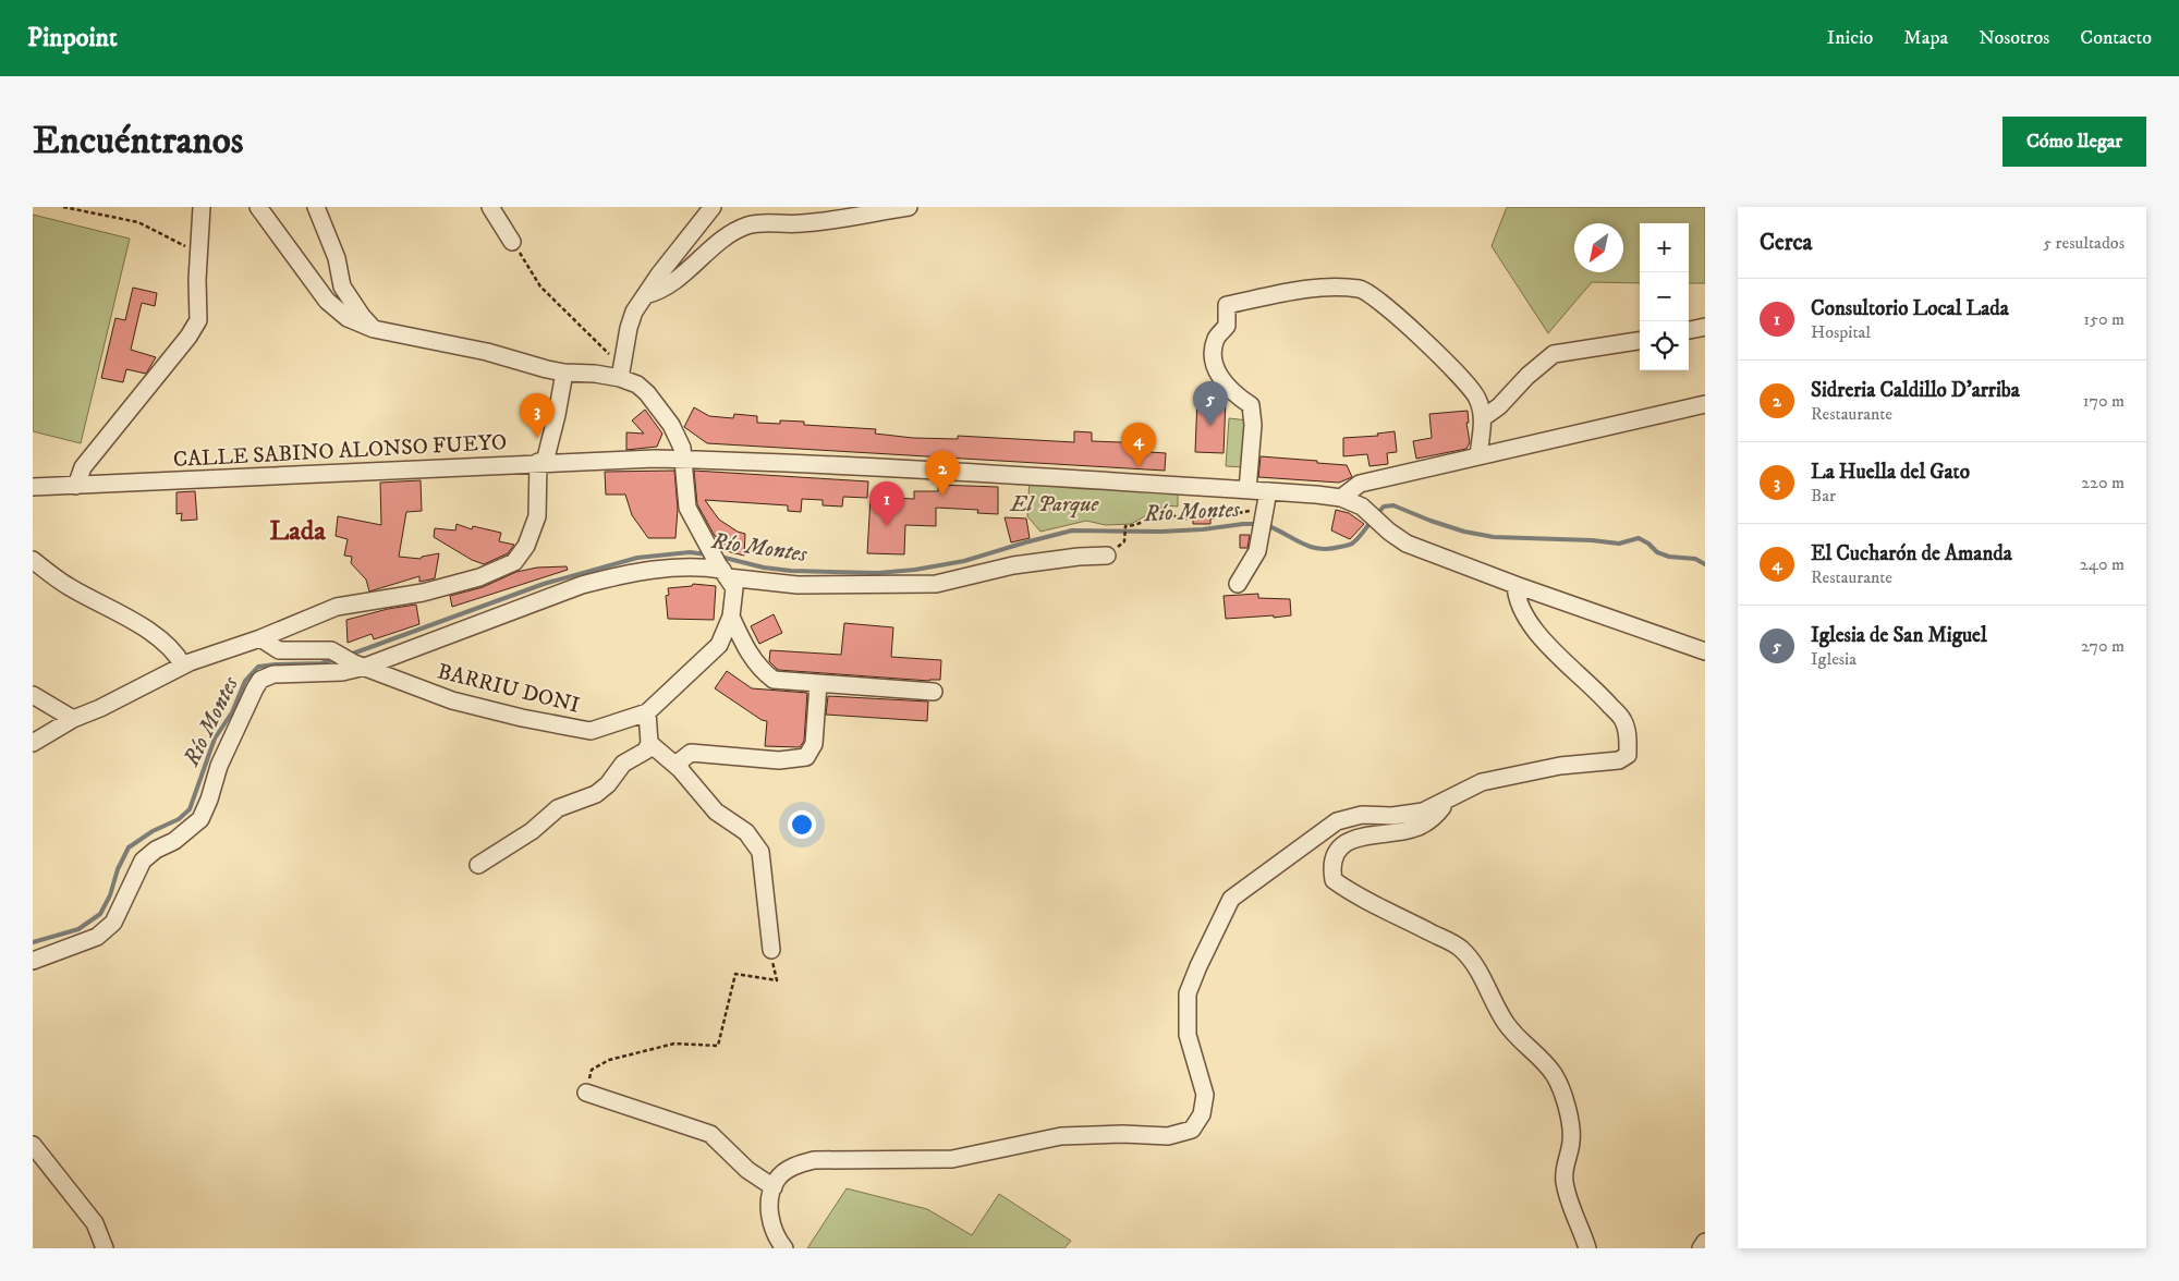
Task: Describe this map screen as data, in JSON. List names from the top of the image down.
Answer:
{
  "streets": {
    "street": ["CALLE SABINO ALONSO FUEYO", "BARRIU DONI"]
  },
  "crossings": [
    ["CALLE SABINO ALONSO FUEYO", "BARRIU DONI"]
  ],
  "districts": ["Lada"],
  "water": ["Río Montes"],
  "parks": ["El Parque"],
  "north": "bottom left",
  "page": {
    "header": "Pinpoint",
    "nav": [
      "Inicio",
      "Mapa",
      "Nosotros",
      "Contacto"
    ],
    "buttons": "Cómo llegar",
    "title": "Encuéntranos",
    "heading": ["Cerca", "5 resultados"],
    "map_buttons": ["+", "−"],
    "list": [
      {
        "mark": "1",
        "name": "Consultorio Local Lada",
        "note": "Hospital",
        "value": "150 m"
      },
      {
        "mark": "2",
        "name": "Sidreria Caldillo D'arriba",
        "note": "Restaurante",
        "value": "170 m"
      },
      {
        "mark": "3",
        "name": "La Huella del Gato",
        "note": "Bar",
        "value": "220 m"
      },
      {
        "mark": "4",
        "name": "El Cucharón de Amanda",
        "note": "Restaurante",
        "value": "240 m"
      },
      {
        "mark": "5",
        "name": "Iglesia de San Miguel",
        "note": "Iglesia",
        "value": "270 m"
      }
    ],
    "pins": [
      "5",
      "3",
      "4",
      "2",
      "1"
    ]
  }
}
